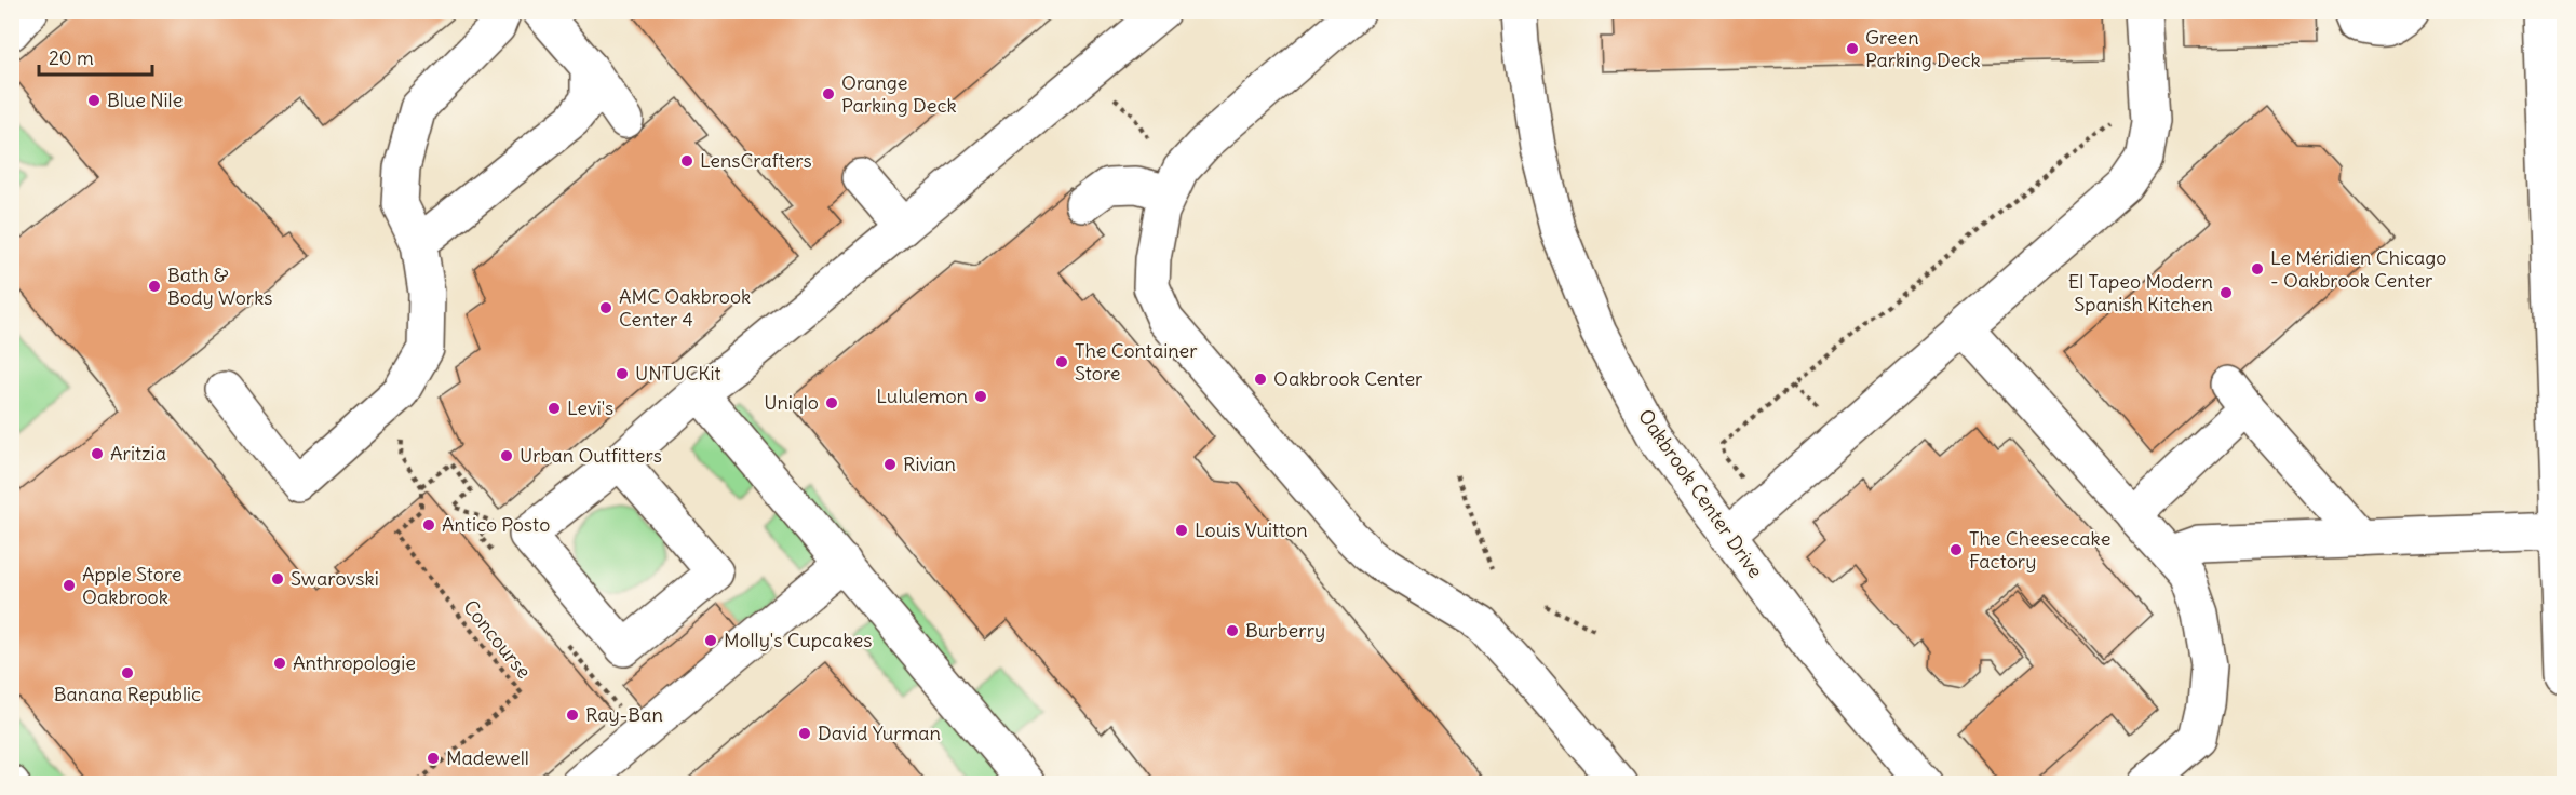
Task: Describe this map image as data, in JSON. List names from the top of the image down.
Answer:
{
  "streets": {
    "street": ["Oakbrook Center Drive"],
    "path": ["Concourse"]
  },
  "places": [
    "Green Parking Deck",
    "Orange Parking Deck",
    "Blue Nile",
    "LensCrafters",
    "Le Méridien Chicago - Oakbrook Center",
    "Bath & Body Works",
    "El Tapeo Modern Spanish Kitchen",
    "AMC Oakbrook Center 4",
    "The Container Store",
    "UNTUCKit",
    "Oakbrook Center",
    "Lululemon",
    "Uniqlo",
    "Levi's",
    "Aritzia",
    "Urban Outfitters",
    "Rivian",
    "Antico Posto",
    "Louis Vuitton",
    "The Cheesecake Factory",
    "Swarovski",
    "Apple Store Oakbrook",
    "Burberry",
    "Molly's Cupcakes",
    "Anthropologie",
    "Banana Republic",
    "Ray-Ban",
    "David Yurman",
    "Madewell"
  ],
  "scale_bar": "20 m"
}
